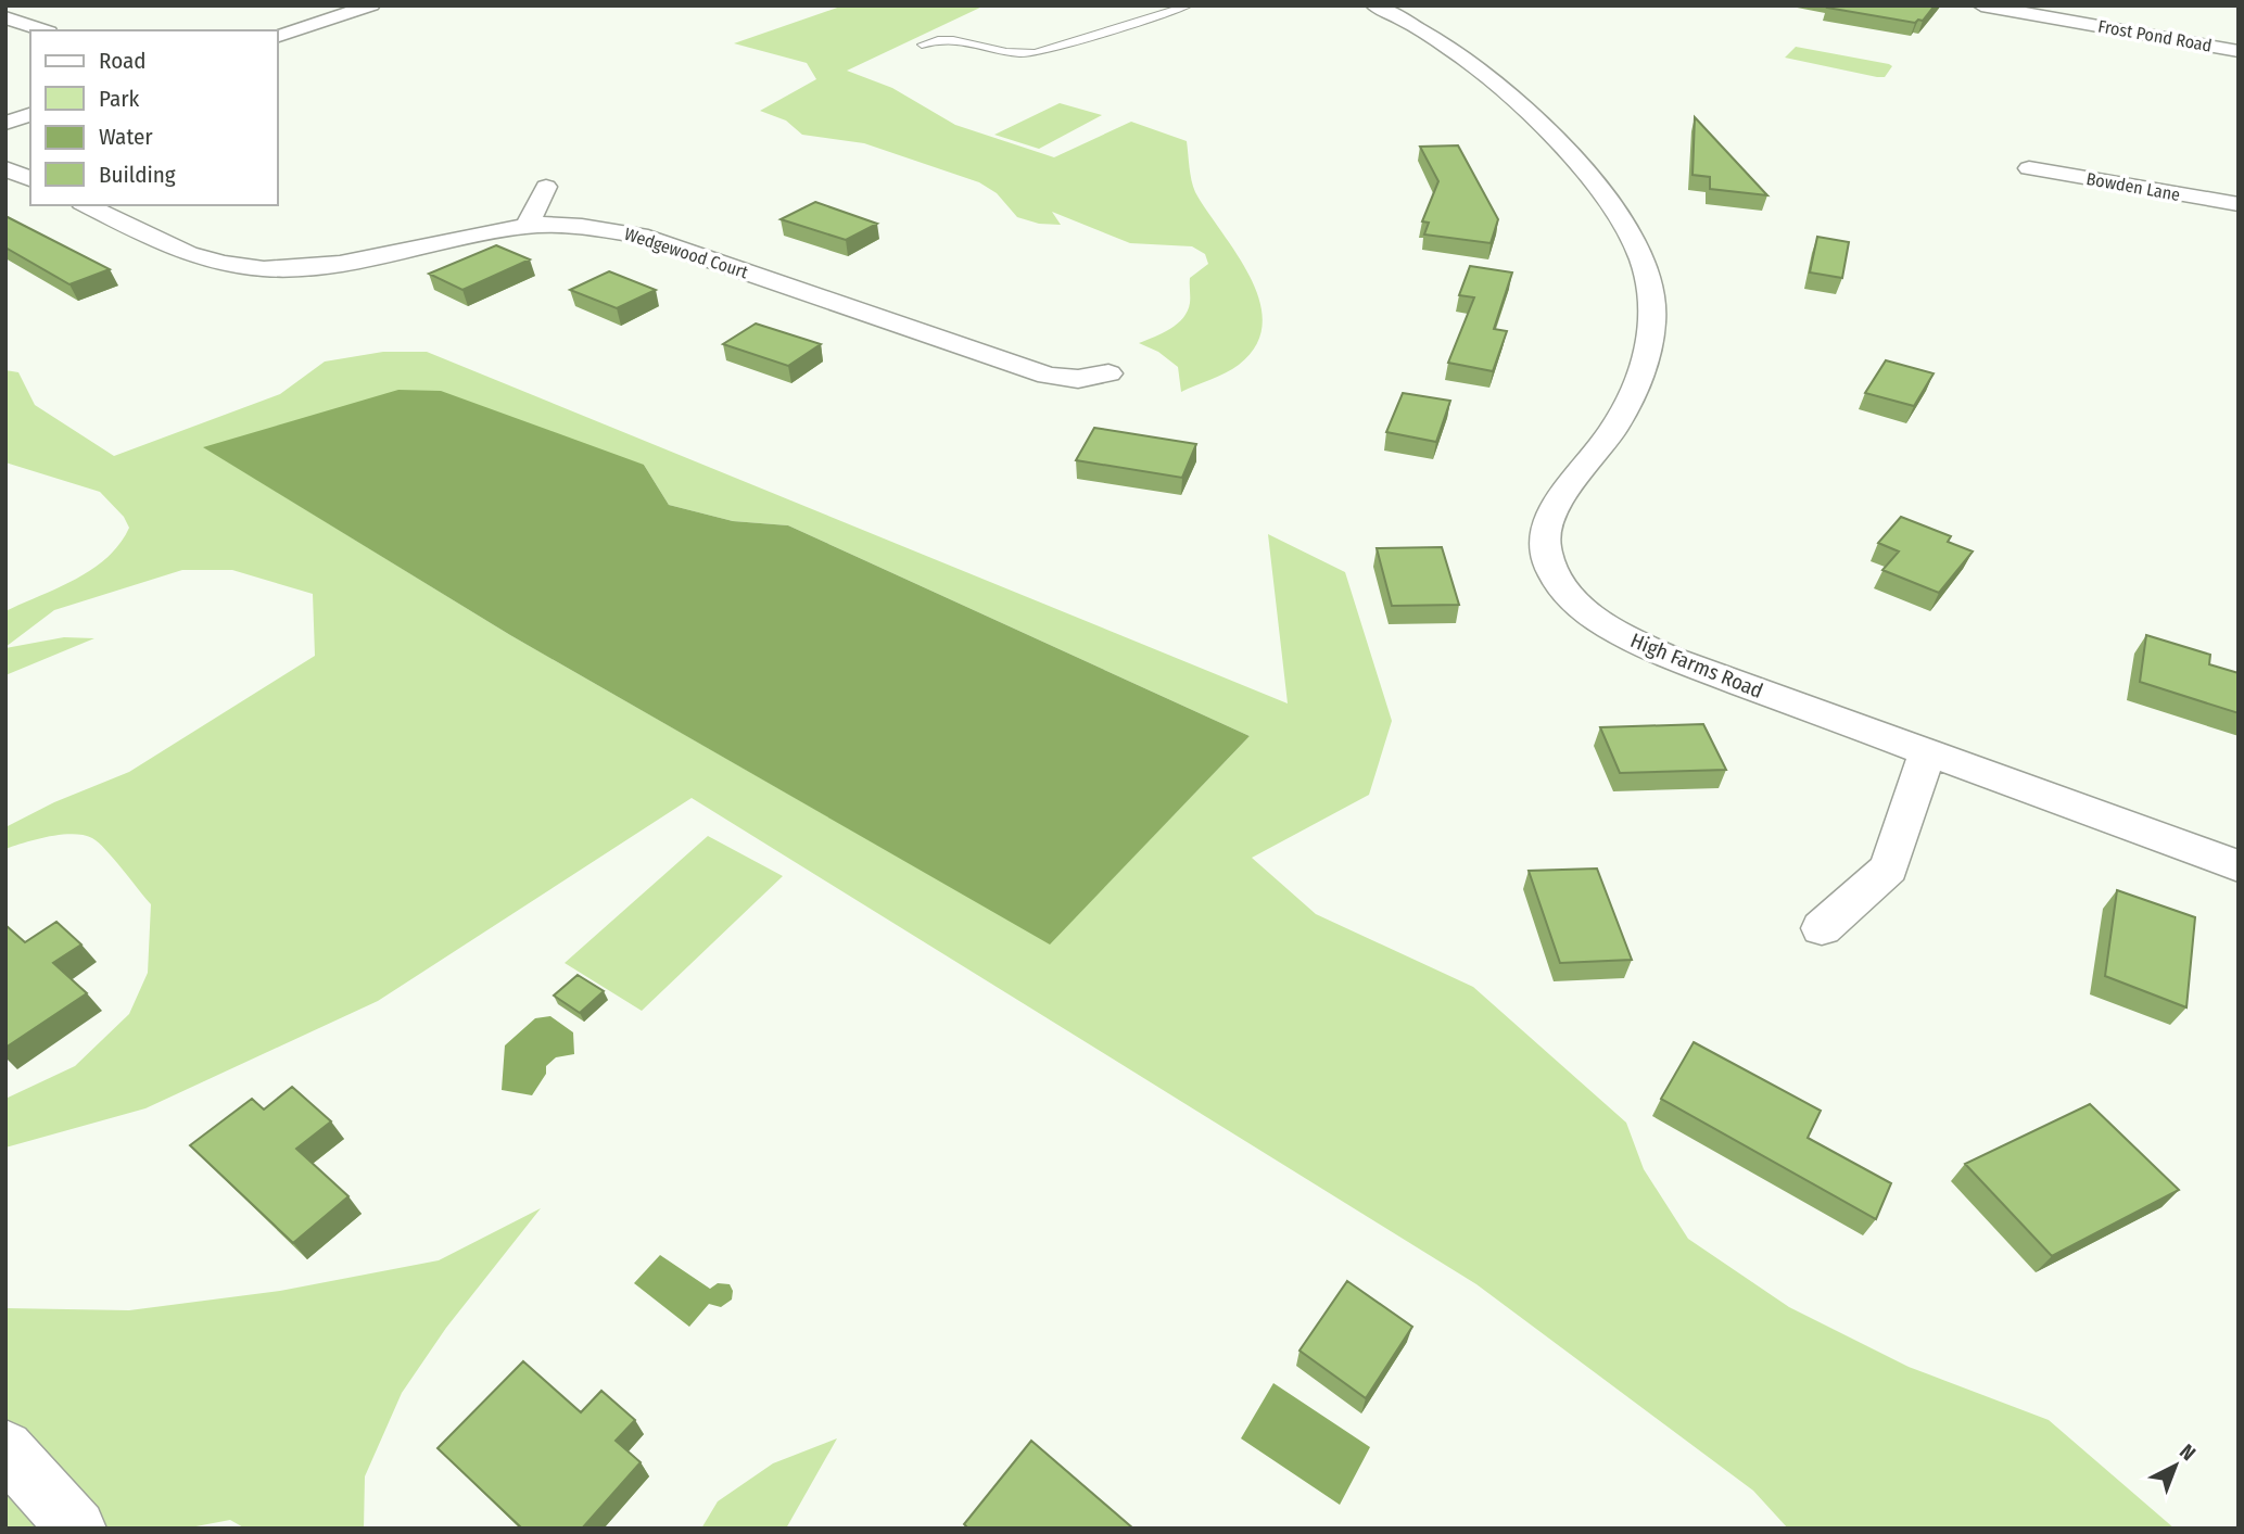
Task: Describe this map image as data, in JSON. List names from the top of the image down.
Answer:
{
  "streets": {
    "street": [
      "Frost Pond Road",
      "Bowden Lane",
      "Wedgewood Court",
      "High Farms Road"
    ]
  },
  "legend": [
    "Road",
    "Park",
    "Water",
    "Building"
  ],
  "north": "top right"
}
